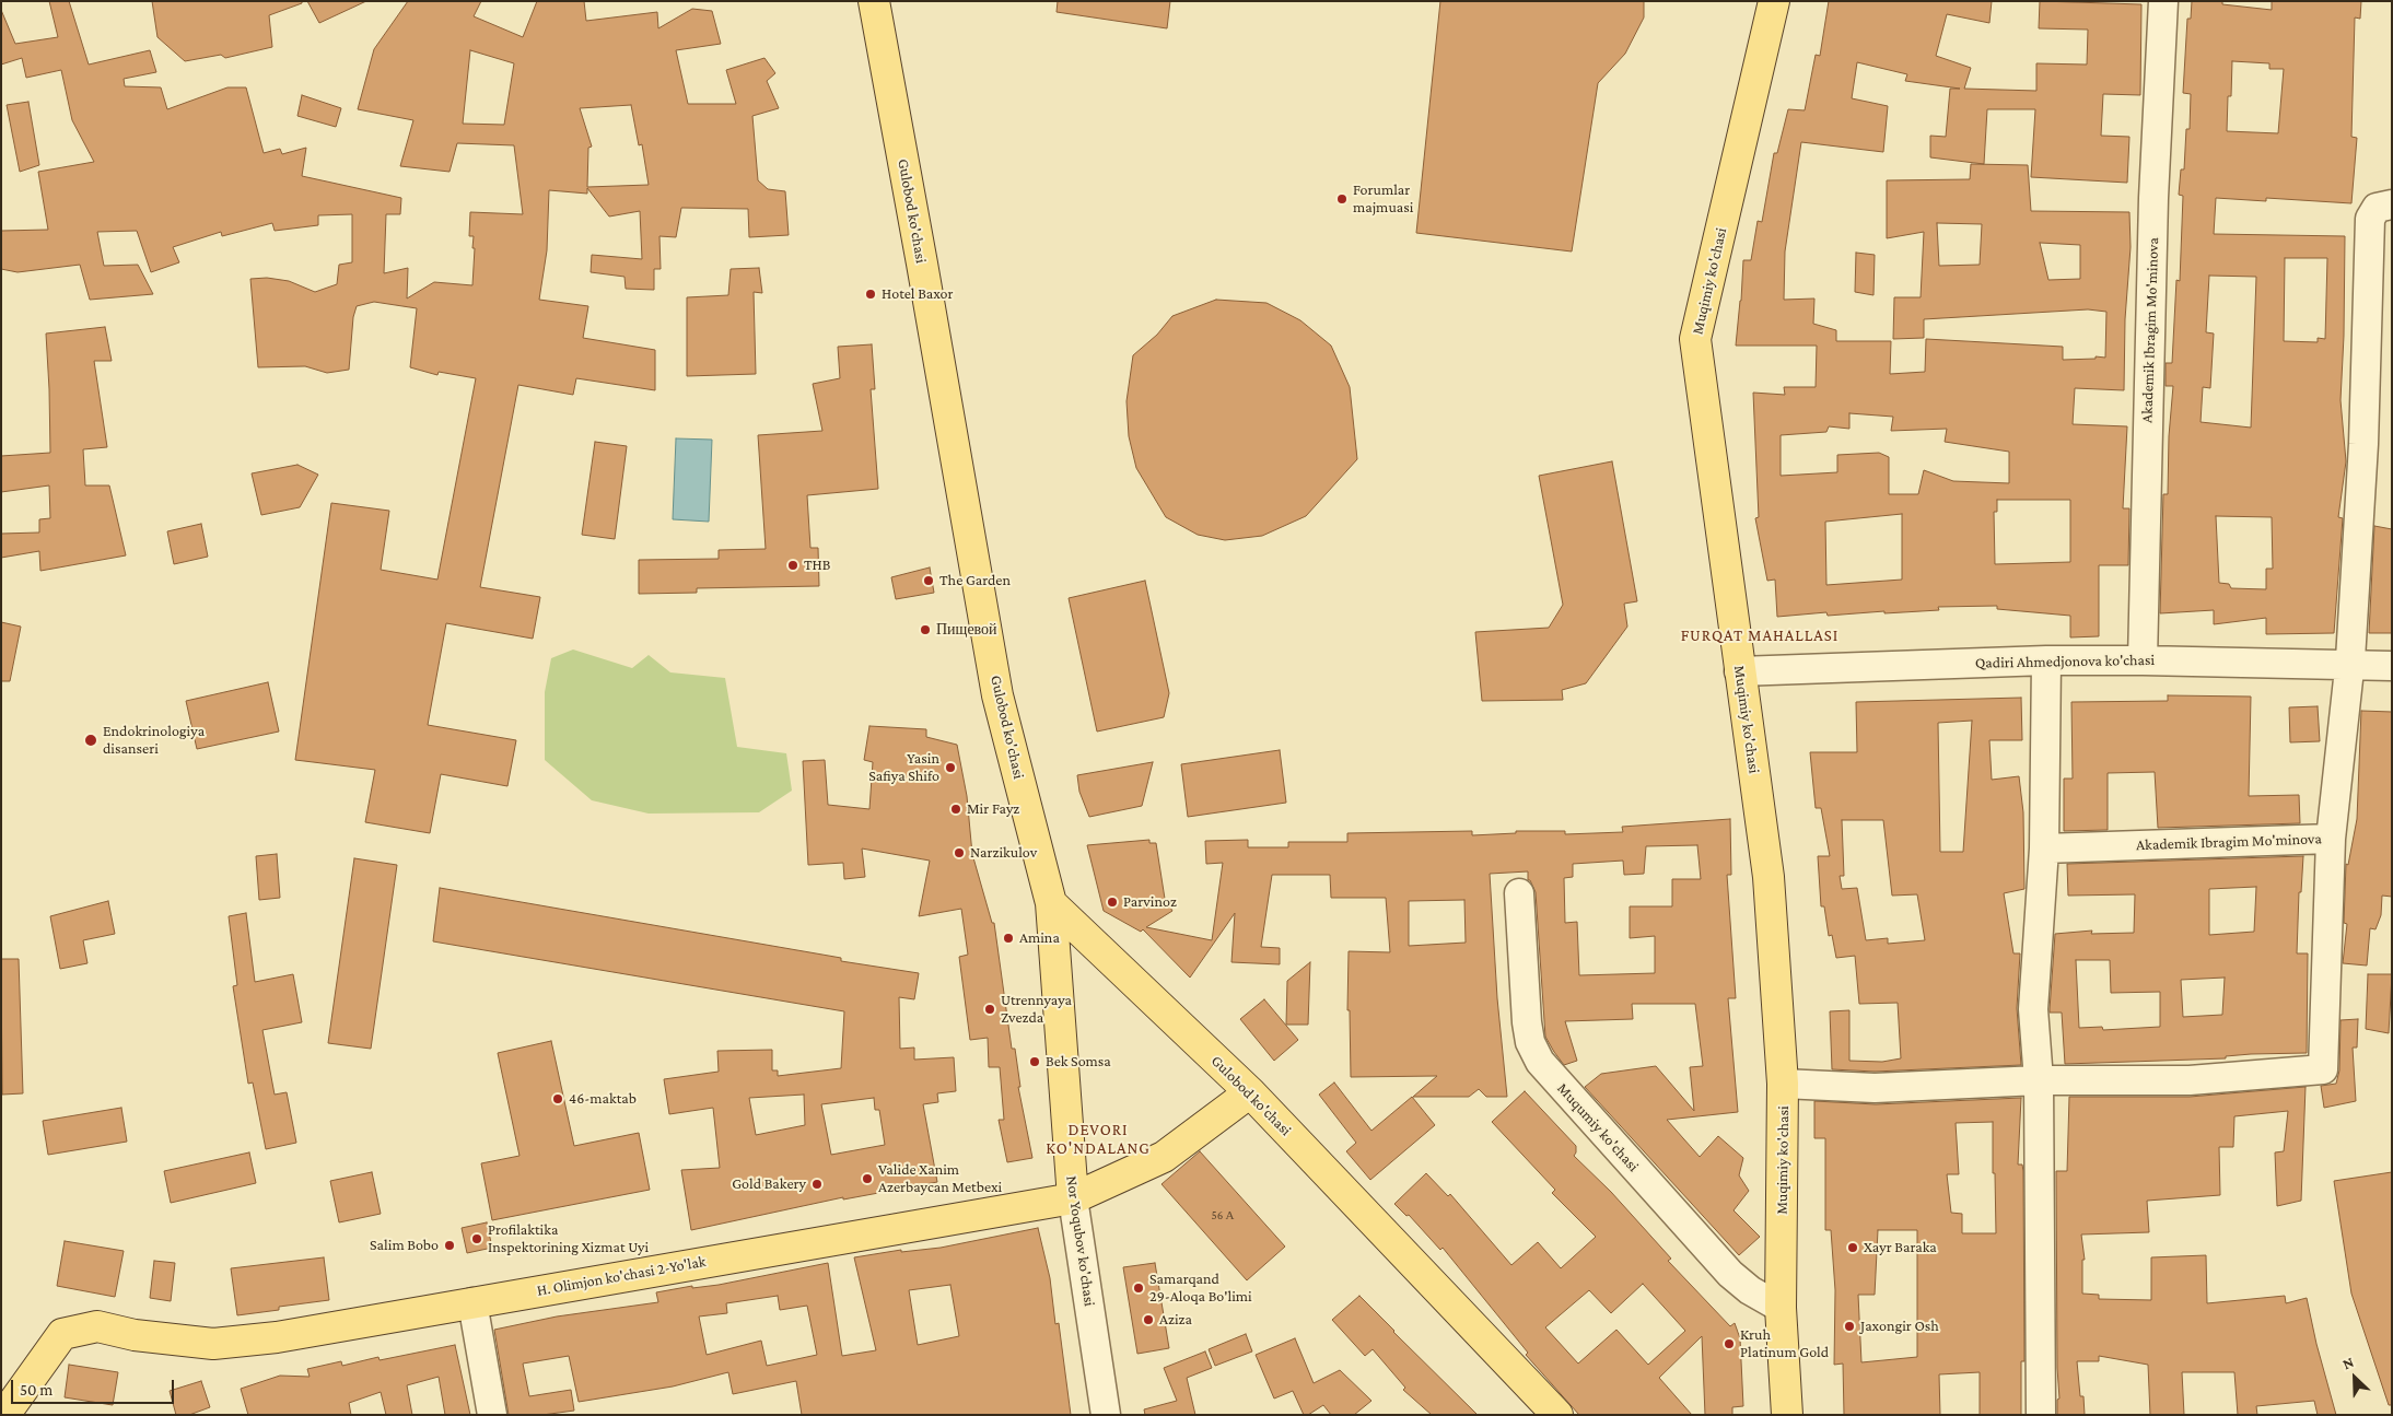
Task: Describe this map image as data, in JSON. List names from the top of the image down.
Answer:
{
  "streets": {
    "main road": [
      "Gulobod ko'chasi",
      "Muqimiy ko'chasi",
      "Nor Yoqubov ko'chasi",
      "H. Olimjon ko'chasi 2-Yo'lak"
    ],
    "street": ["Akademik Ibragim Mo'minova", "Qadiri Ahmedjonova ko'chasi", "Muqumiy ko'chasi"]
  },
  "crossings": [
    ["Gulobod ko'chasi", "Nor Yoqubov ko'chasi"],
    ["Gulobod ko'chasi", "H. Olimjon ko'chasi 2-Yo'lak"],
    ["Muqimiy ko'chasi", "Qadiri Ahmedjonova ko'chasi"],
    ["Muqimiy ko'chasi", "Muqumiy ko'chasi"],
    ["Akademik Ibragim Mo'minova", "Qadiri Ahmedjonova ko'chasi"],
    ["Nor Yoqubov ko'chasi", "H. Olimjon ko'chasi 2-Yo'lak"]
  ],
  "districts": ["FURQAT MAHALLASI", "DEVORI KO'NDALANG"],
  "places": [
    "Forumlar majmuasi",
    "Hotel Baxor",
    "THB",
    "The Garden",
    "Пищевой",
    "Endokrinologiya disanseri",
    "Yasin Safiya Shifo",
    "Mir Fayz",
    "Narzikulov",
    "Parvinoz",
    "Amina",
    "Utrennyaya Zvezda",
    "Bek Somsa",
    "46-maktab",
    "Valide Xanim Azerbaycan Metbexi",
    "Gold Bakery",
    "Profilaktika Inspektorining Xizmat Uyi",
    "Salim Bobo",
    "Xayr Baraka",
    "Samarqand 29-Aloqa Bo'limi",
    "Aziza",
    "Jaxongir Osh",
    "Kruh Platinum Gold"
  ],
  "house_numbers": ["56 А"],
  "scale_bar": "50 m",
  "north": "top left"
}
